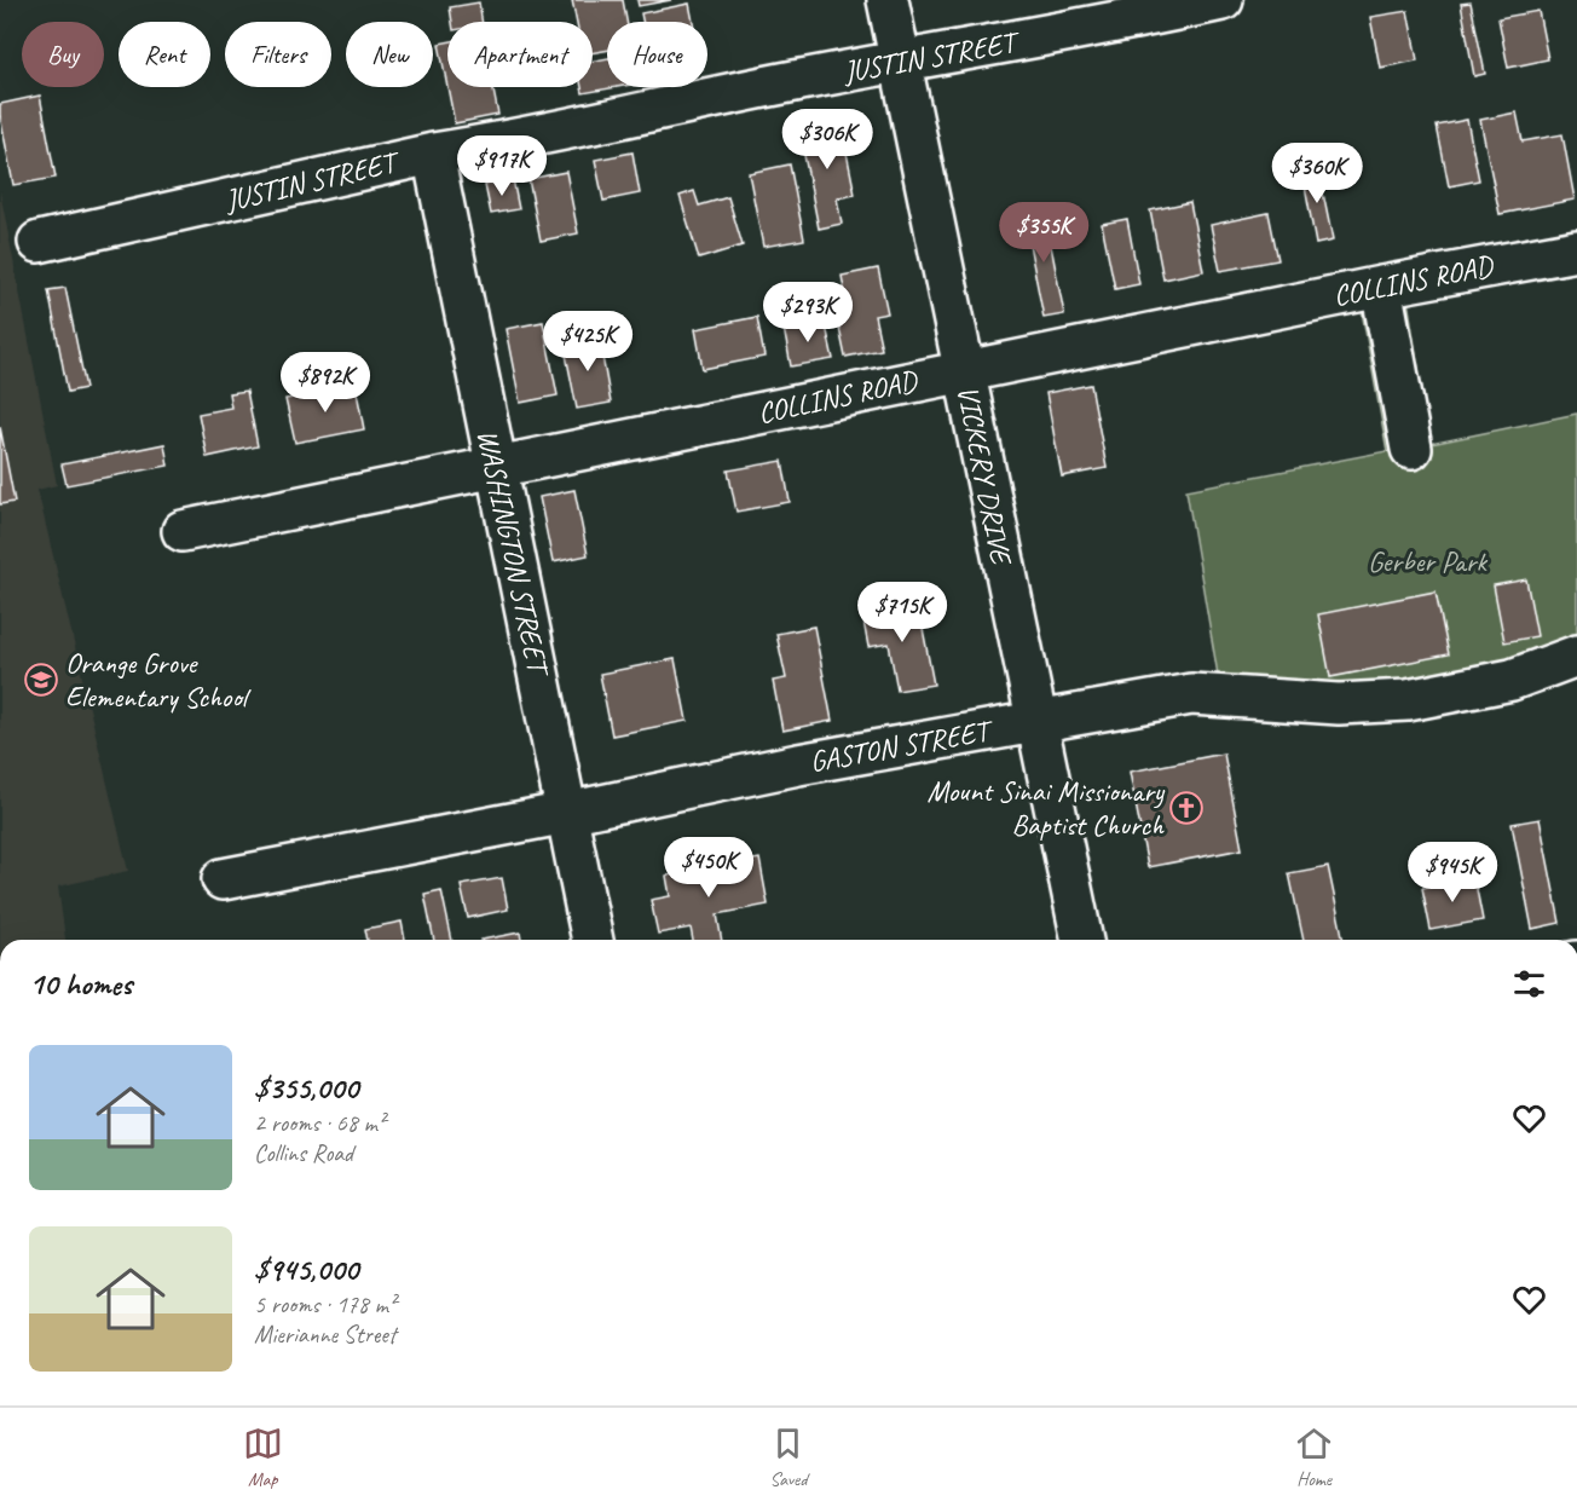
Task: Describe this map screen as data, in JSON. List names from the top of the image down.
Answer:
{
  "streets": {
    "street": [
      "JUSTIN STREET",
      "COLLINS ROAD",
      "VICKERY DRIVE",
      "WASHINGTON STREET",
      "GASTON STREET"
    ]
  },
  "crossings": [
    ["JUSTIN STREET", "VICKERY DRIVE"],
    ["JUSTIN STREET", "WASHINGTON STREET"],
    ["COLLINS ROAD", "VICKERY DRIVE"],
    ["COLLINS ROAD", "WASHINGTON STREET"],
    ["VICKERY DRIVE", "GASTON STREET"],
    ["WASHINGTON STREET", "GASTON STREET"]
  ],
  "parks": ["Gerber Park"],
  "places": {
    "school or university": ["Orange Grove Elementary School"],
    "church": ["Mount Sinai Missionary Baptist Church"]
  },
  "page": {
    "chip": [
      "Buy",
      "Rent",
      "Filters",
      "New",
      "Apartment",
      "House"
    ],
    "price": [
      "$306K",
      "$917K",
      "$360K",
      "$355K",
      "$293K",
      "$425K",
      "$892K",
      "$715K",
      "$450K",
      "$945K"
    ],
    "heading": "10 homes",
    "list": [
      {
        "name": "$355,000",
        "note": "2 rooms · 68 m² · Collins Road"
      },
      {
        "name": "$945,000",
        "note": "5 rooms · 178 m² · Mierianne Street"
      }
    ],
    "tabs": ["Map", "Saved", "Home"]
  }
}
